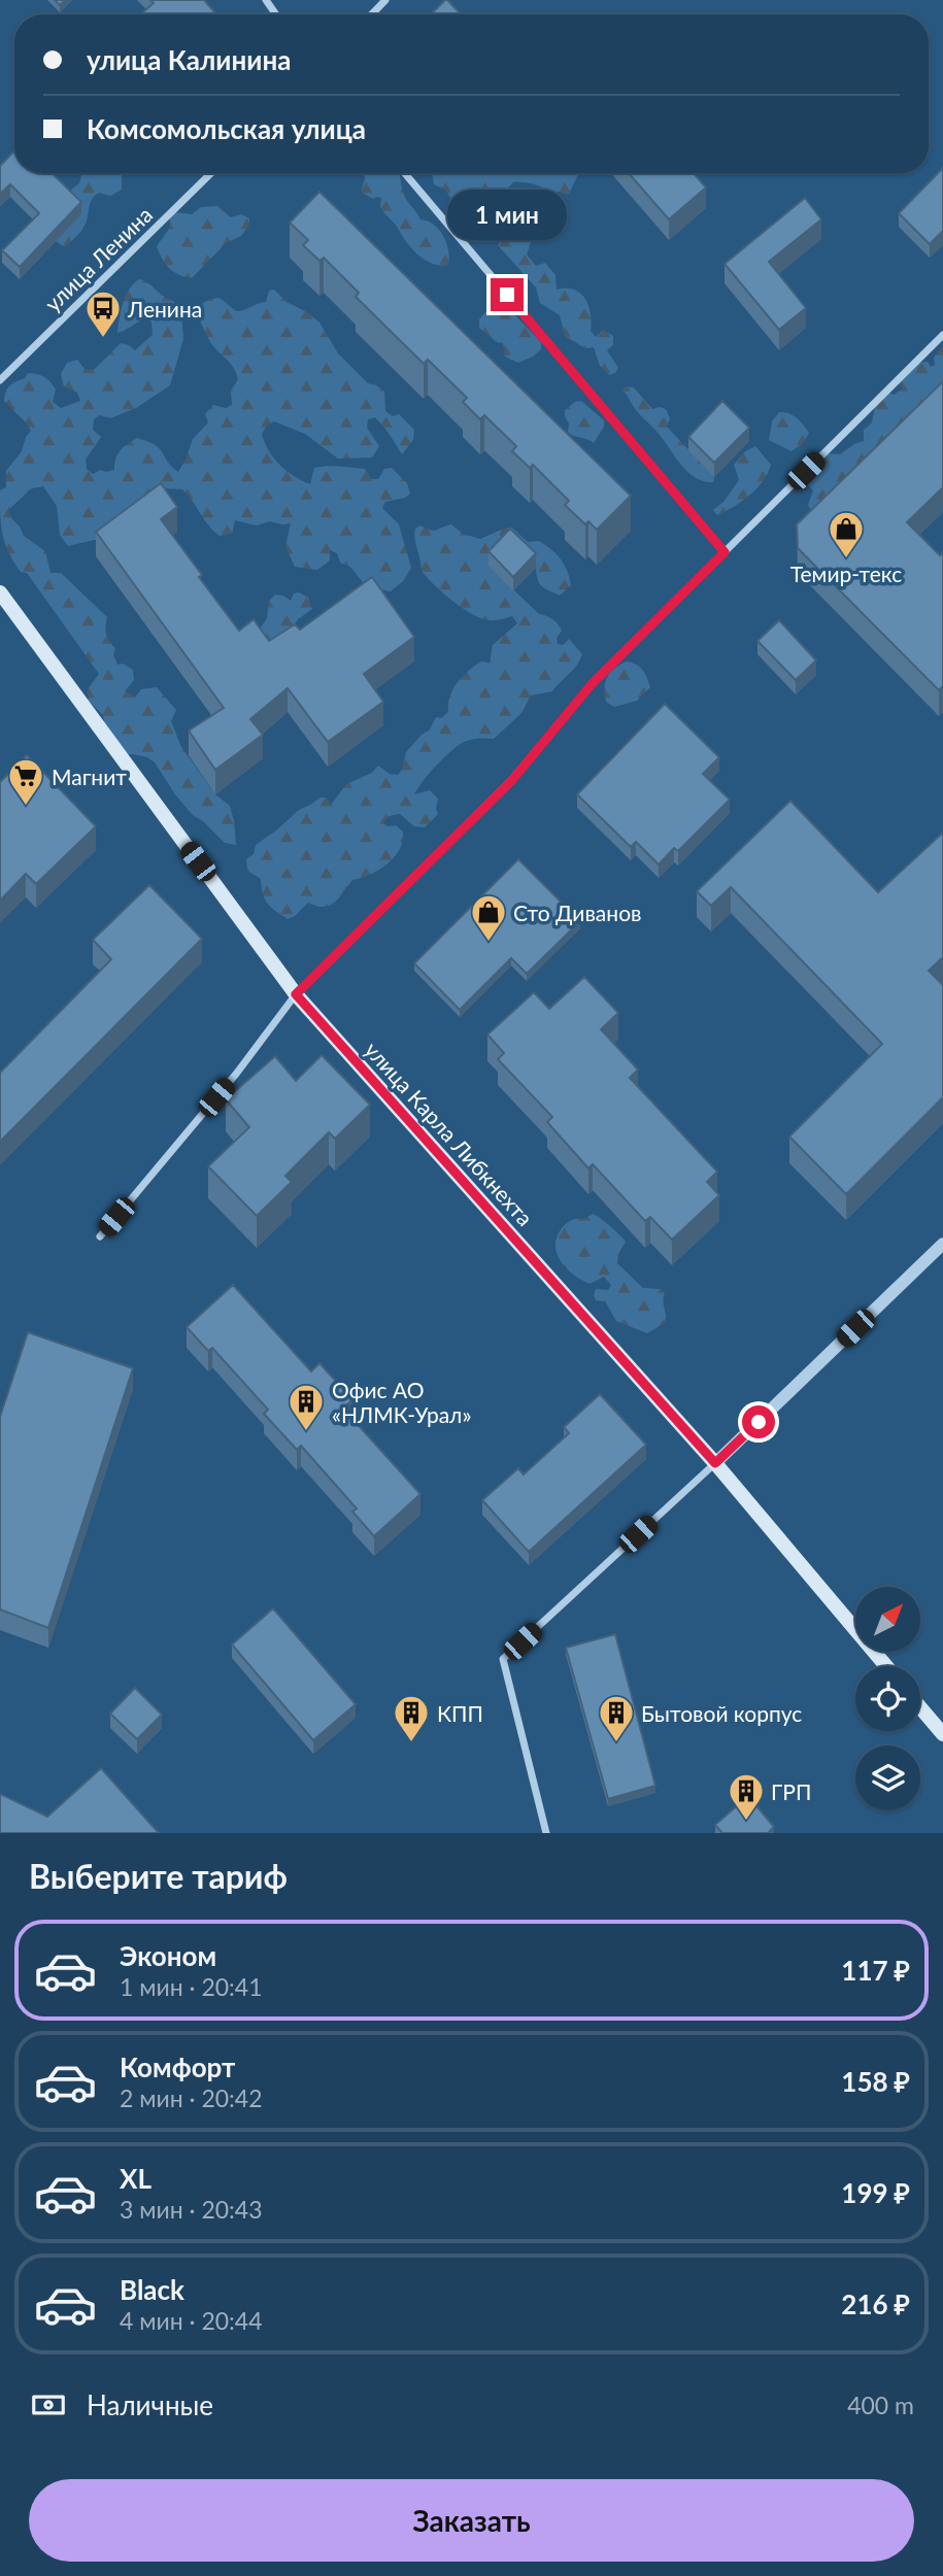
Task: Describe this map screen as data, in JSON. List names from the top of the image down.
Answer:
{
  "streets": {
    "main road": ["улица Карла Либкнехта"],
    "street": ["улица Ленина"]
  },
  "places": {
    "bus stop": ["Ленина"],
    "shop": ["Темир-текс", "Сто Диванов"],
    "supermarket": ["Магнит"],
    "building": [
      "Офис АО «НЛМК-Урал»",
      "КПП",
      "Бытовой корпус",
      "ГРП"
    ]
  },
  "north": "top right",
  "page": {
    "banner": ["улица Калинина", "Комсомольская улица"],
    "bubble": "1 мин",
    "heading": "Выберите тариф",
    "list": [
      {
        "name": "Эконом",
        "note": "1 мин · 20:41",
        "value": "117 ₽"
      },
      {
        "name": "Комфорт",
        "note": "2 мин · 20:42",
        "value": "158 ₽"
      },
      {
        "name": "XL",
        "note": "3 мин · 20:43",
        "value": "199 ₽"
      },
      {
        "name": "Black",
        "note": "4 мин · 20:44",
        "value": "216 ₽"
      }
    ],
    "pay": ["Наличные", "400 m"],
    "buttons": "Заказать"
  }
}
